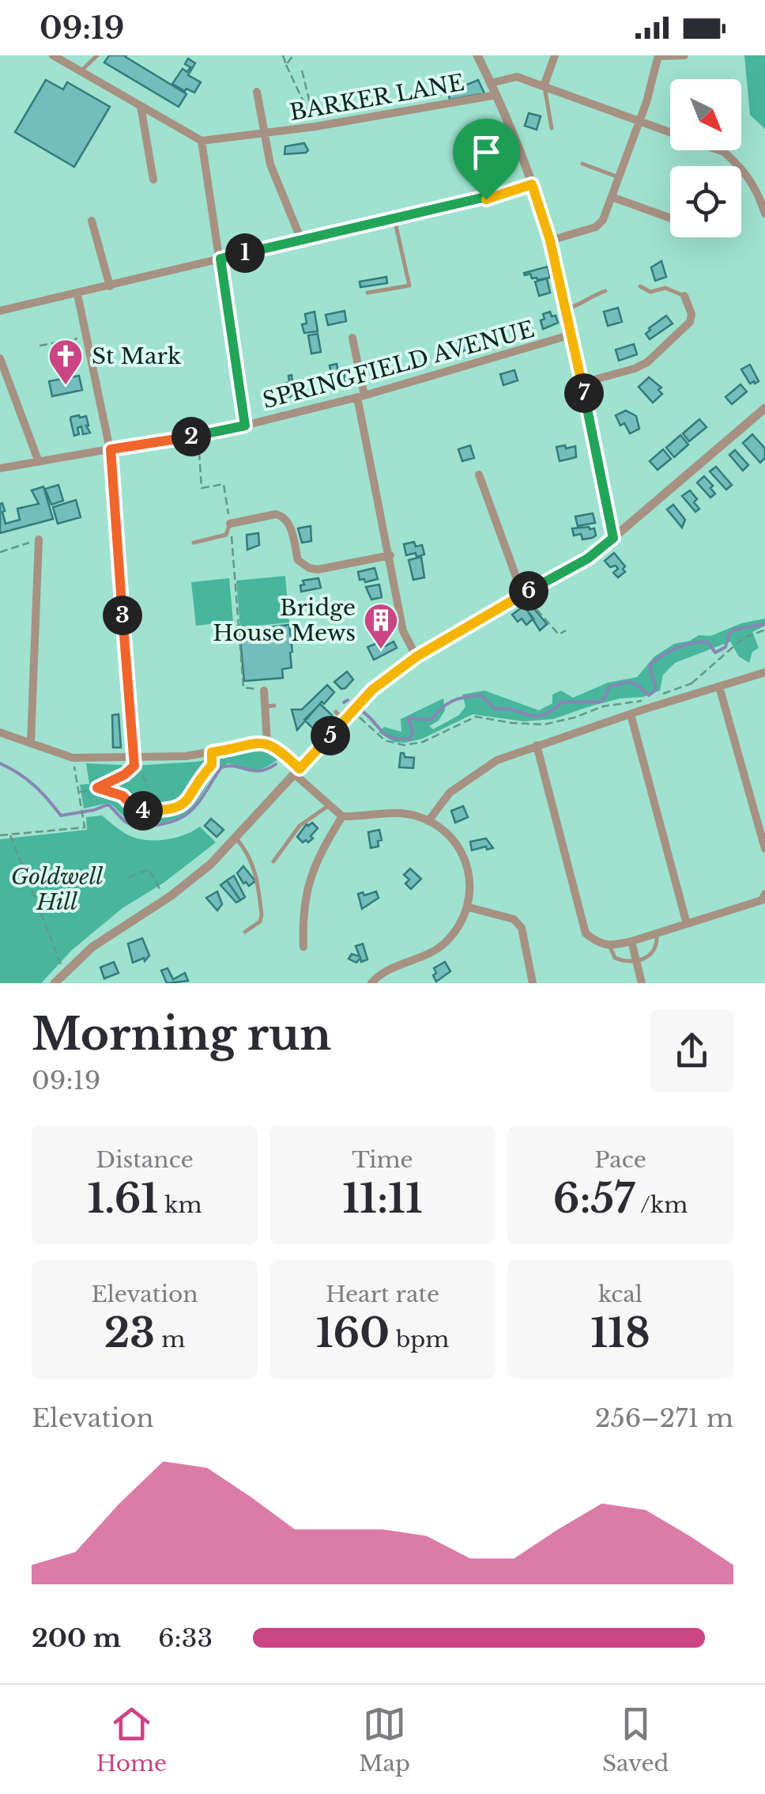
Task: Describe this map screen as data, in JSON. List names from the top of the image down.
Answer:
{
  "streets": {
    "street": ["BARKER LANE", "SPRINGFIELD AVENUE"]
  },
  "parks": ["Goldwell Hill"],
  "places": {
    "church": ["St Mark"],
    "building": ["Bridge House Mews"]
  },
  "north": "bottom right",
  "page": {
    "status": "09:19",
    "pins": [
      "1",
      "7",
      "2",
      "6",
      "3",
      "5",
      "4"
    ],
    "heading": ["Morning run", "09:19"],
    "stats": [
      ["Distance", "1.61 km"],
      ["Time", "11:11"],
      ["Pace", "6:57 /km"],
      ["Elevation", "23 m"],
      ["Heart rate", "160 bpm"],
      ["kcal", "118"]
    ],
    "chart": ["Elevation", "256–271 m"],
    "list": [
      {
        "name": "200 m",
        "note": "6:33"
      }
    ],
    "tabs": ["Home", "Map", "Saved"]
  }
}
